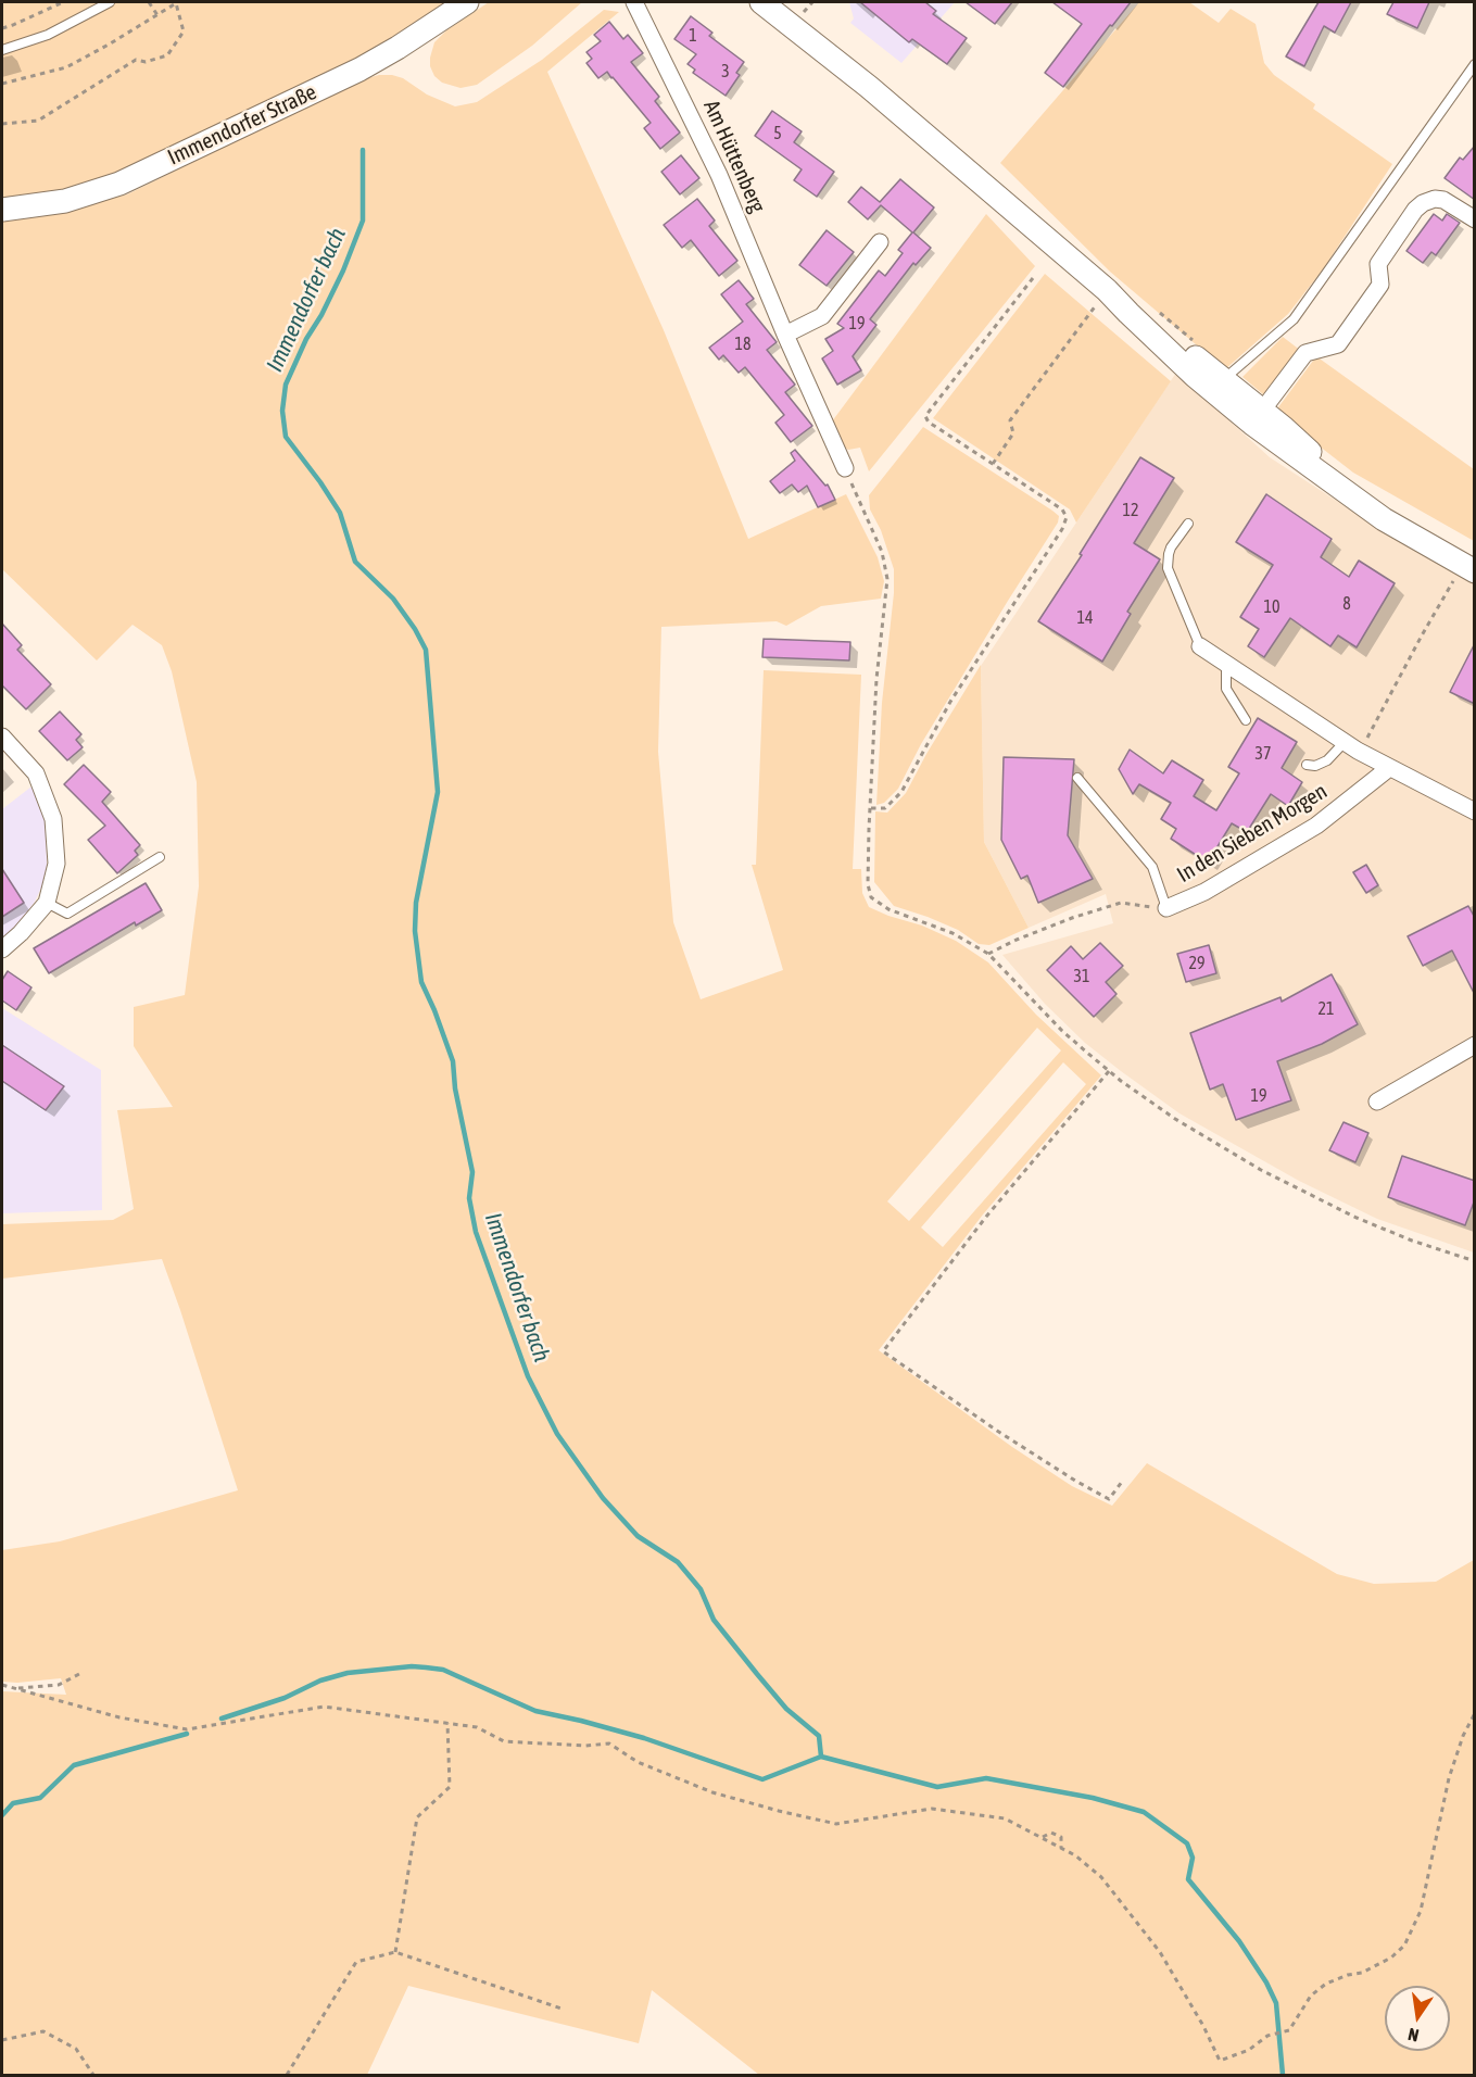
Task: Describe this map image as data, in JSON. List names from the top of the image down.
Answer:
{
  "streets": {
    "main road": ["Immendorfer Straße"],
    "street": ["Am Hüttenberg", "In den Sieben Morgen"]
  },
  "water": ["Immendorfer bach"],
  "house_numbers": [
    "1",
    "3",
    "5",
    "19",
    "18",
    "12",
    "8",
    "10",
    "14",
    "37",
    "29",
    "31",
    "21",
    "19"
  ],
  "north": "bottom"
}
